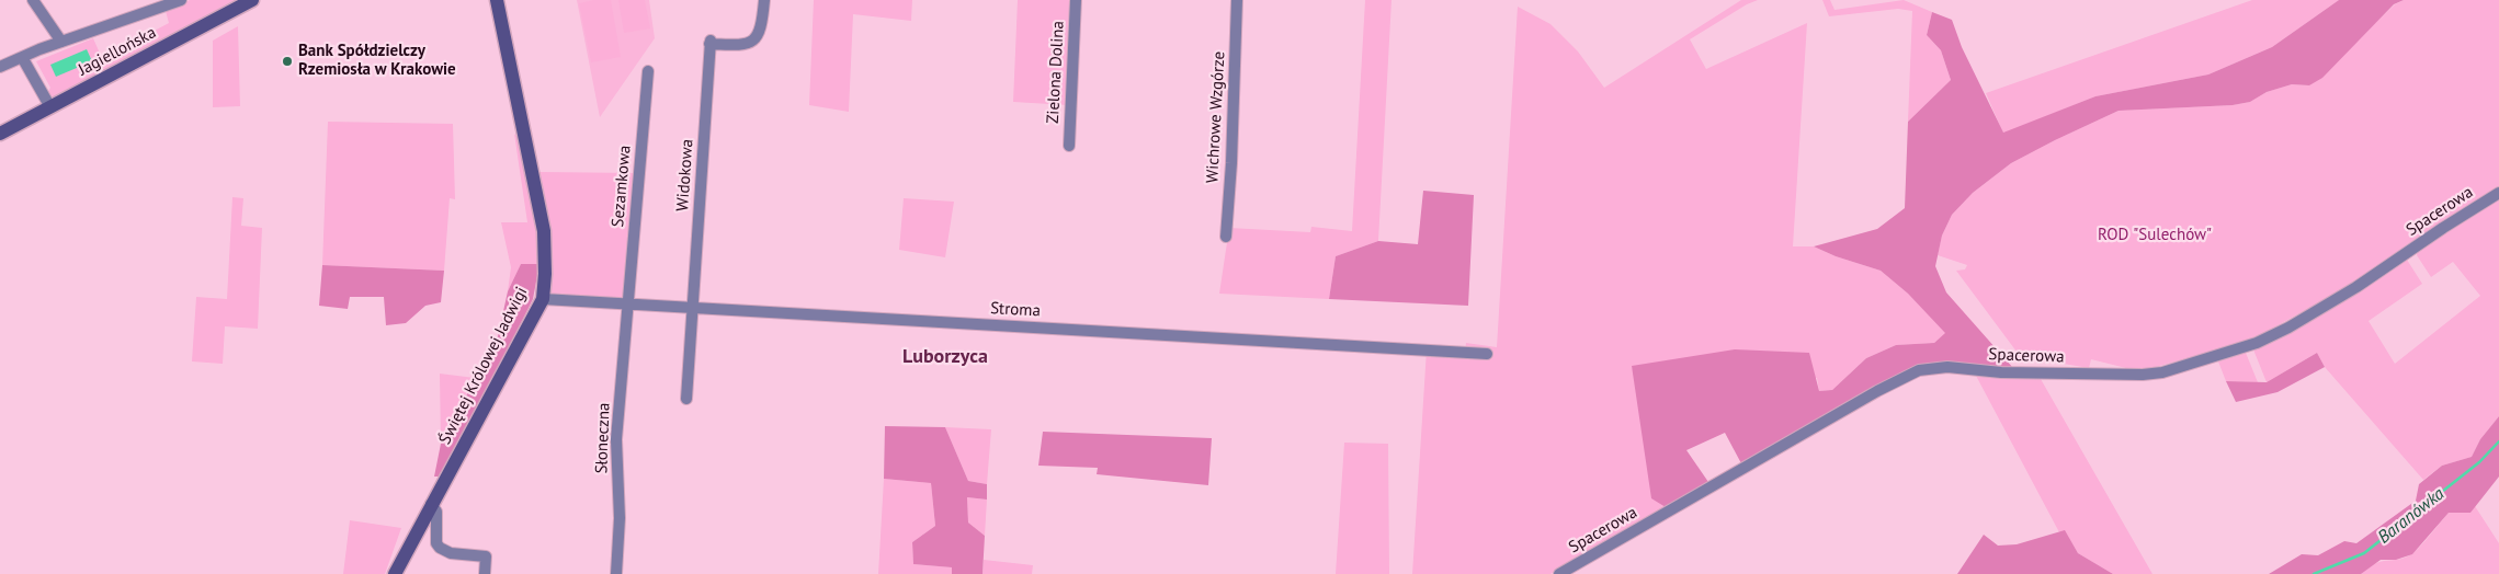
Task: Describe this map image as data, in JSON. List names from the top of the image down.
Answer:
{
  "streets": {
    "street": [
      "Jagiellońska",
      "Zielona Dolina",
      "Wichrowe Wzgórze",
      "Widokowa",
      "Sezamkowa",
      "Spacerowa",
      "Stroma",
      "Świętej Królowej Jadwigi",
      "Słoneczna"
    ]
  },
  "crossings": [
    ["Widokowa", "Stroma"],
    ["Sezamkowa", "Stroma"],
    ["Sezamkowa", "Słoneczna"],
    ["Stroma", "Świętej Królowej Jadwigi"],
    ["Stroma", "Słoneczna"]
  ],
  "districts": ["Luborzyca"],
  "water": ["Baranówka"],
  "parks": ["ROD \"Sulechów\""],
  "places": ["Bank Spółdzielczy Rzemiosła w Krakowie"]
}
